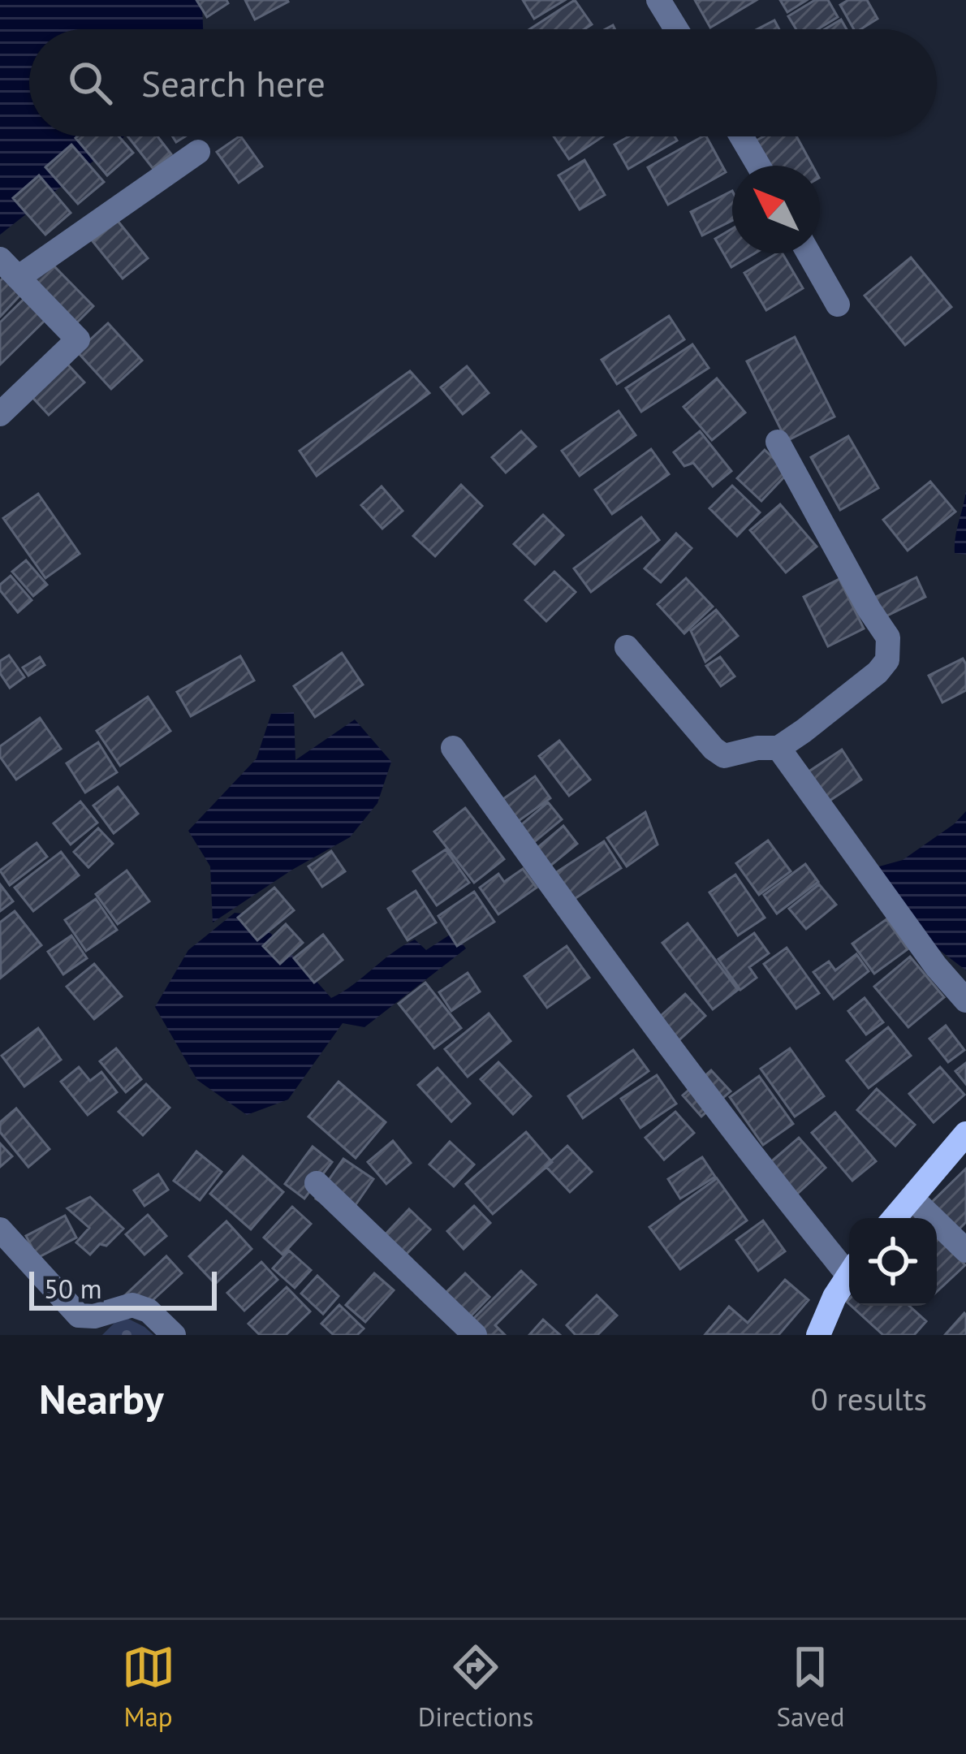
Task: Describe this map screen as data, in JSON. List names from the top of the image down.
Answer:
{
  "scale_bar": "50 m",
  "north": "top left",
  "page": {
    "search": "Search here",
    "scale": "50 m",
    "heading": ["Nearby", "0 results"],
    "nav": ["Map", "Directions", "Saved"]
  }
}
